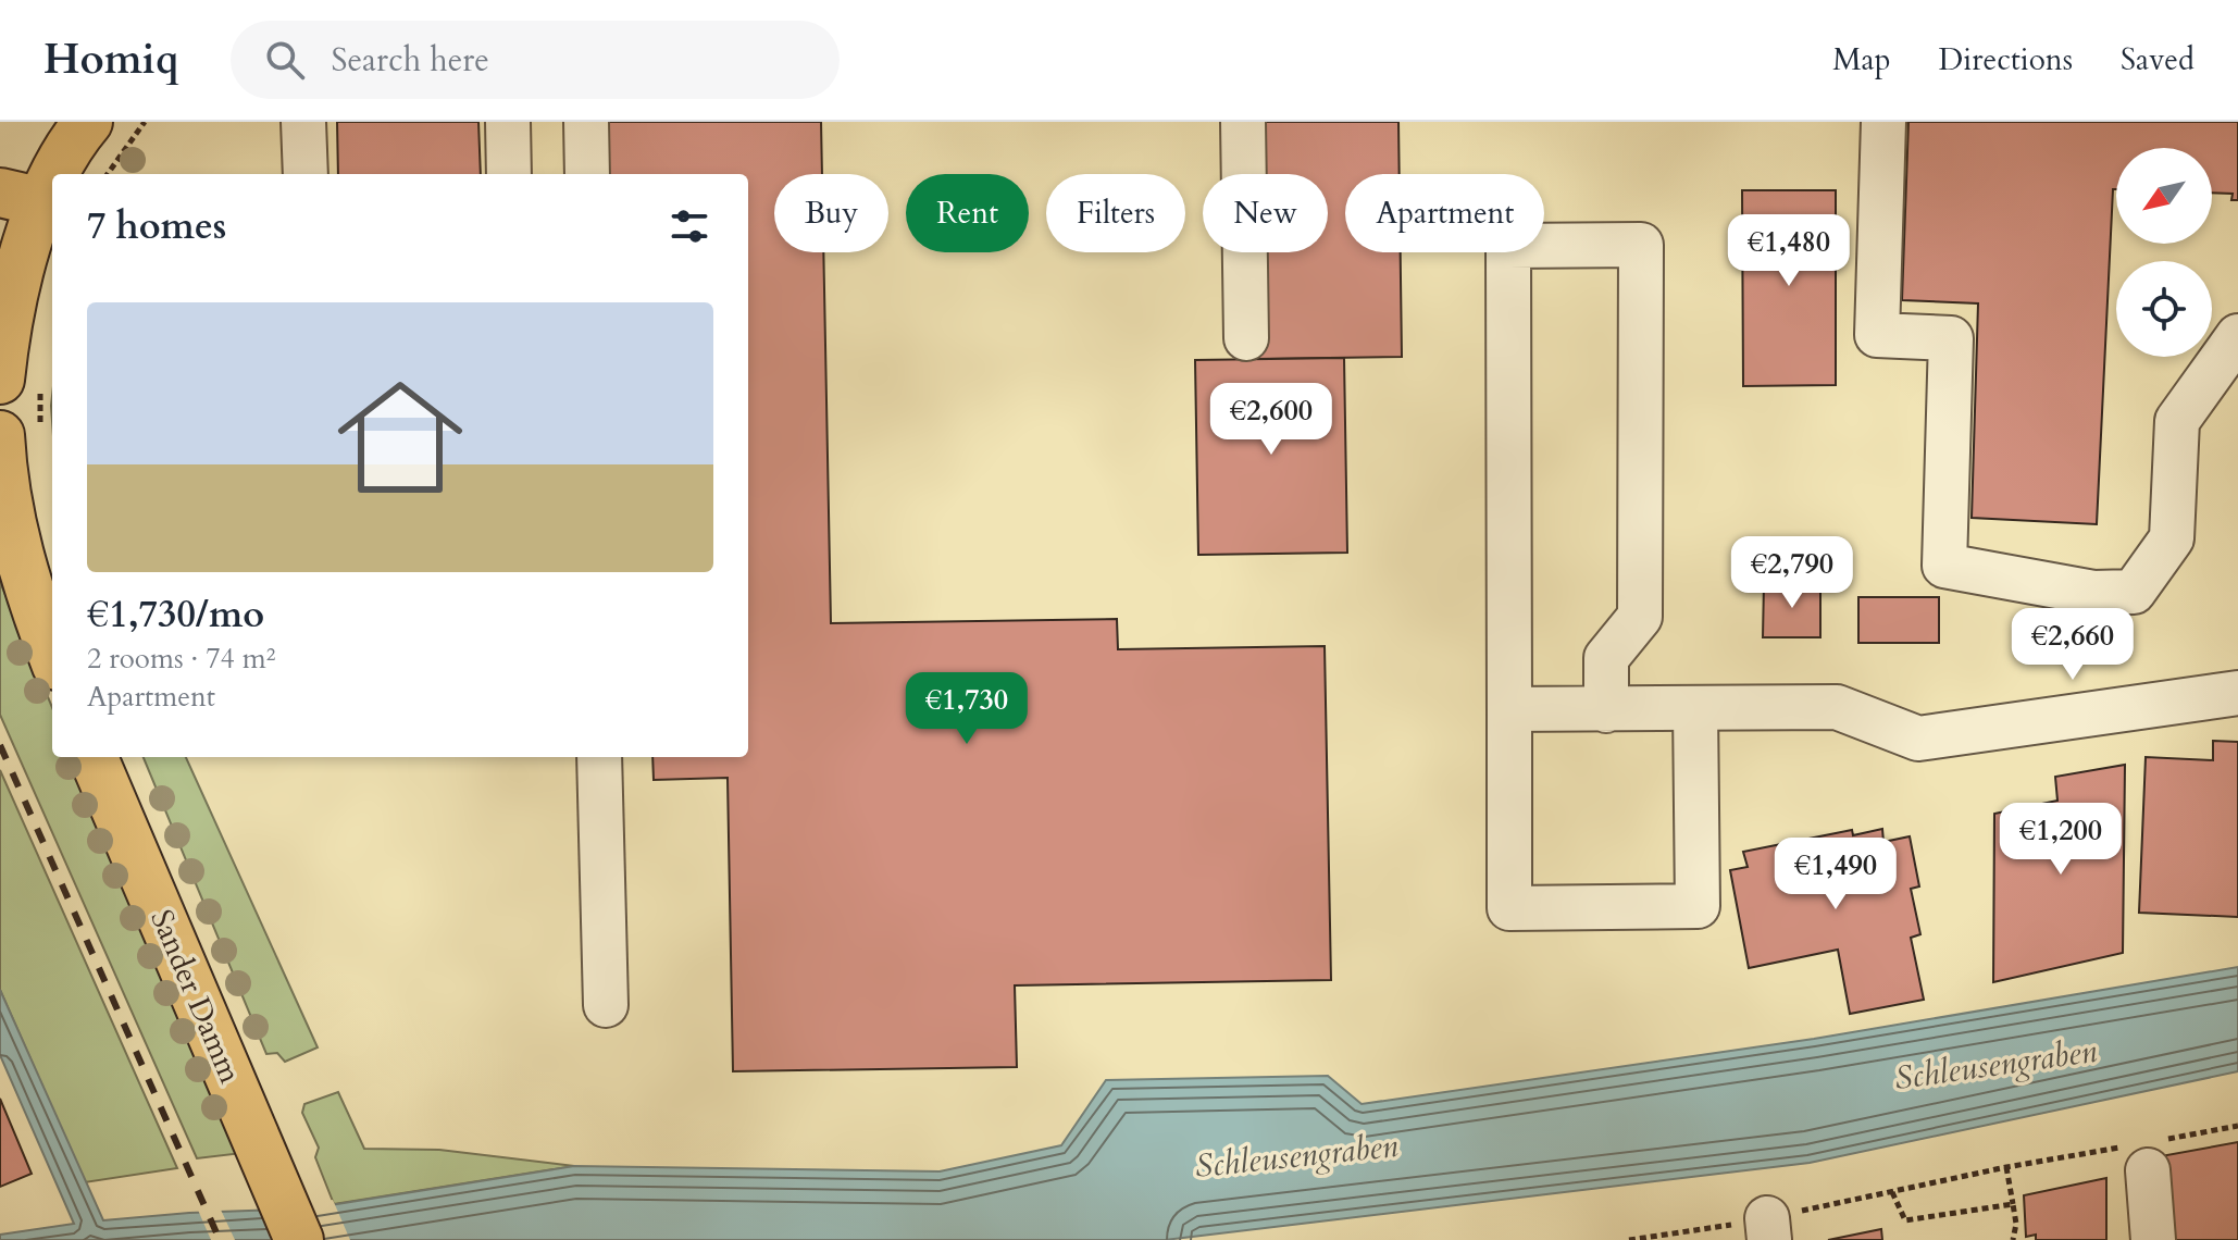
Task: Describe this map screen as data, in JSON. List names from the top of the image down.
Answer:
{
  "streets": {
    "main road": ["Sander Damm"]
  },
  "water": ["Schleusengraben"],
  "north": "bottom left",
  "page": {
    "header": "Homiq",
    "search": "Search here",
    "nav": ["Map", "Directions", "Saved"],
    "chip": [
      "Buy",
      "Rent",
      "Filters",
      "New",
      "Apartment"
    ],
    "heading": "7 homes",
    "price": [
      "€1,480",
      "€2,600",
      "€2,790",
      "€2,660",
      "€1,730",
      "€1,200",
      "€1,490"
    ],
    "list": [
      {
        "name": "€1,730/mo",
        "note": "2 rooms · 74 m² · Apartment"
      }
    ]
  }
}
